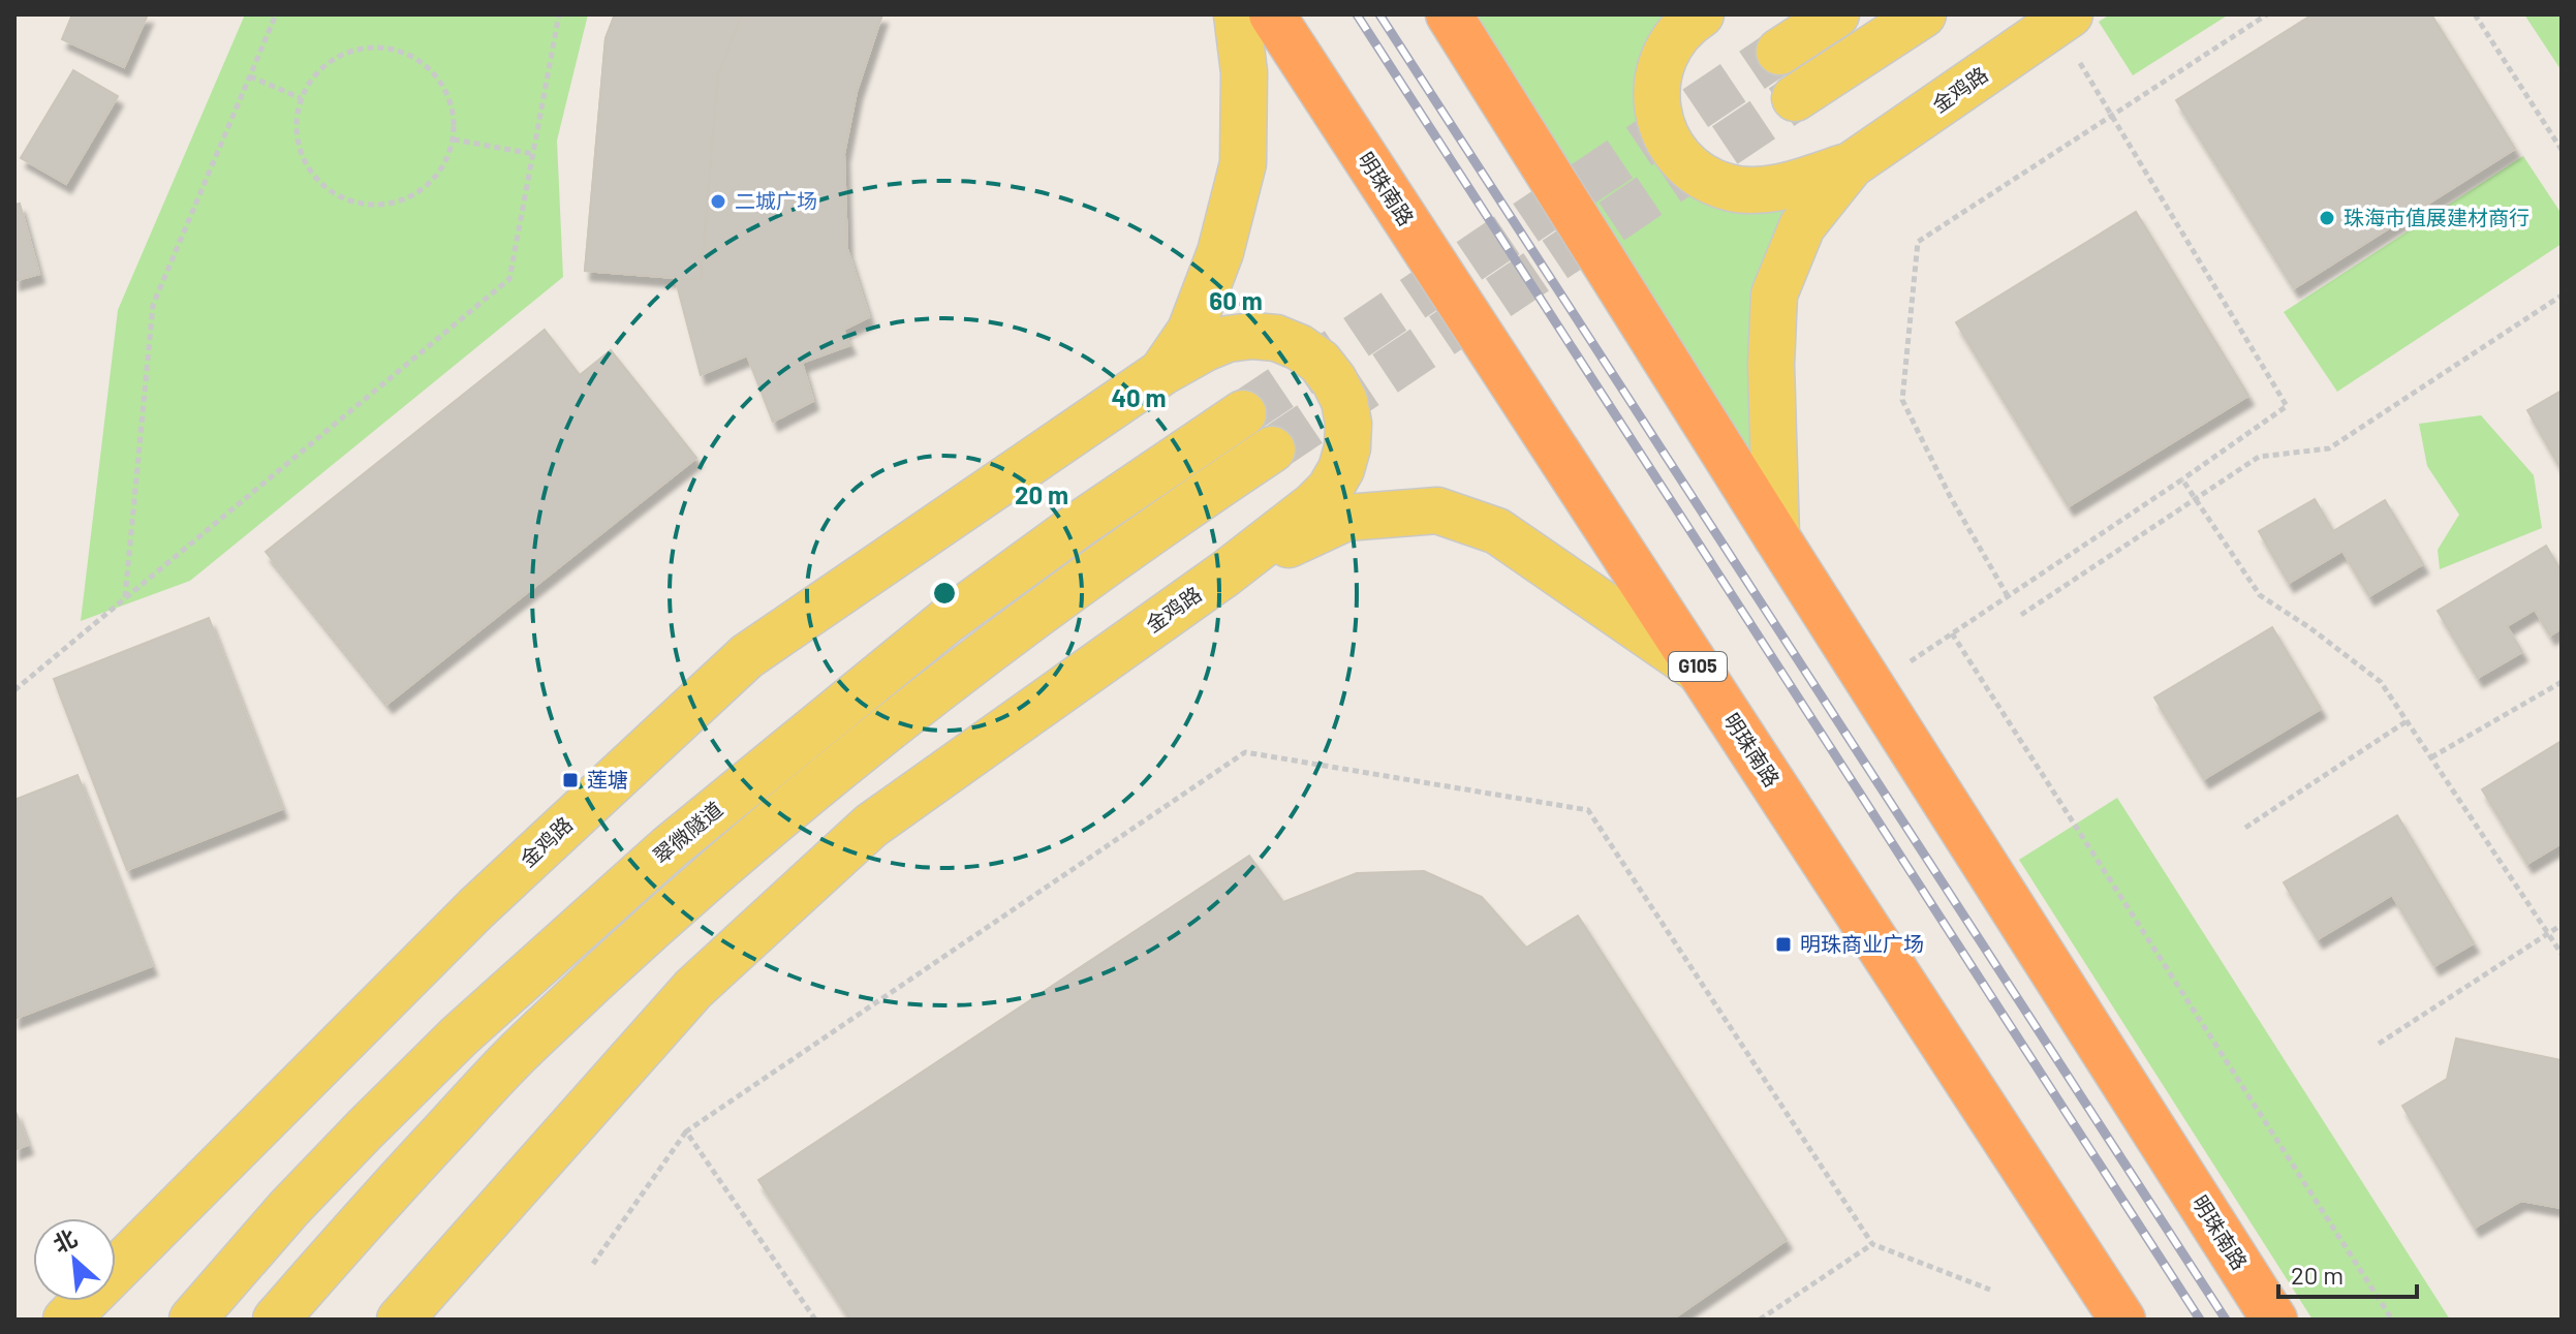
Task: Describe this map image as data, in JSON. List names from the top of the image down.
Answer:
{
  "streets": {
    "highway": ["明珠南路", "G105"],
    "main road": ["金鸡路", "翠微隧道"]
  },
  "places": {
    "other": ["二城广场", "珠海市值展建材商行"],
    "transit": ["莲塘", "明珠商业广场"]
  },
  "scale_bar": "20 m",
  "north": "top left",
  "rings": ["60 m", "40 m", "20 m"]
}
